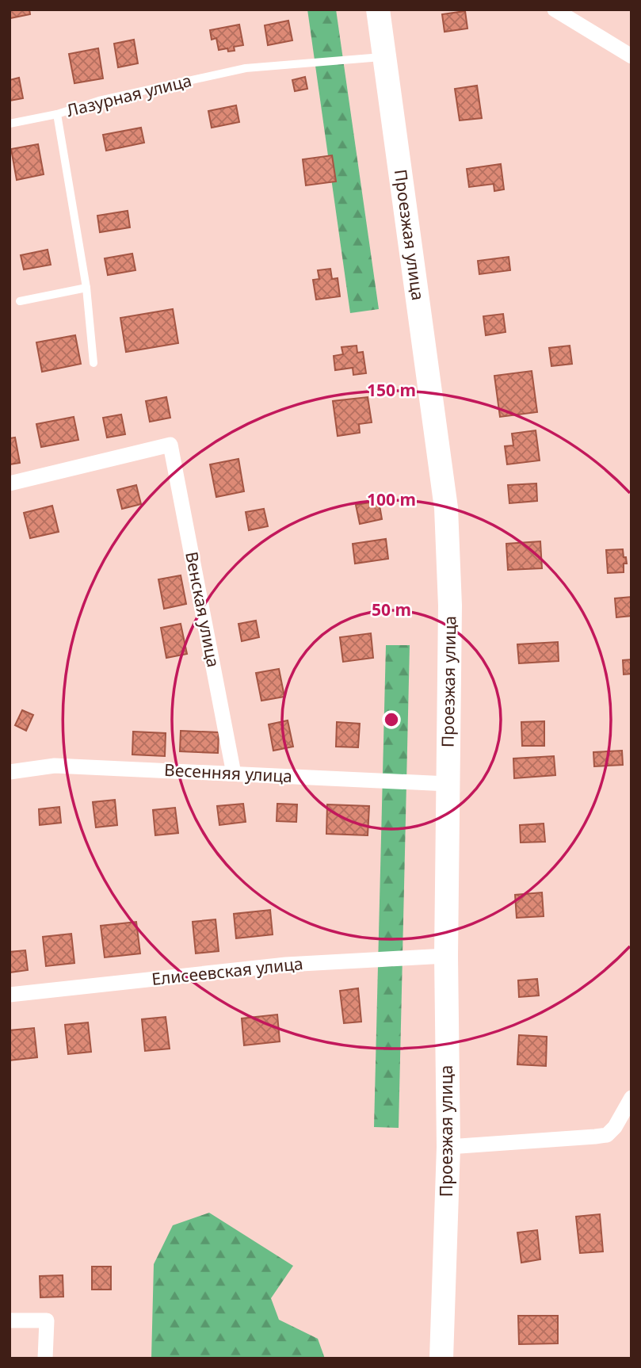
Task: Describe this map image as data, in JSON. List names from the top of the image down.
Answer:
{
  "streets": {
    "main road": ["Проезжая улица"],
    "street": ["Венская улица", "Весенняя улица", "Елисеевская улица"],
    "lane": ["Лазурная улица"]
  },
  "crossings": [
    ["Лазурная улица", "Проезжая улица"],
    ["Проезжая улица", "Весенняя улица"],
    ["Проезжая улица", "Елисеевская улица"],
    ["Венская улица", "Весенняя улица"]
  ],
  "rings": ["150 m", "100 m", "50 m"]
}
